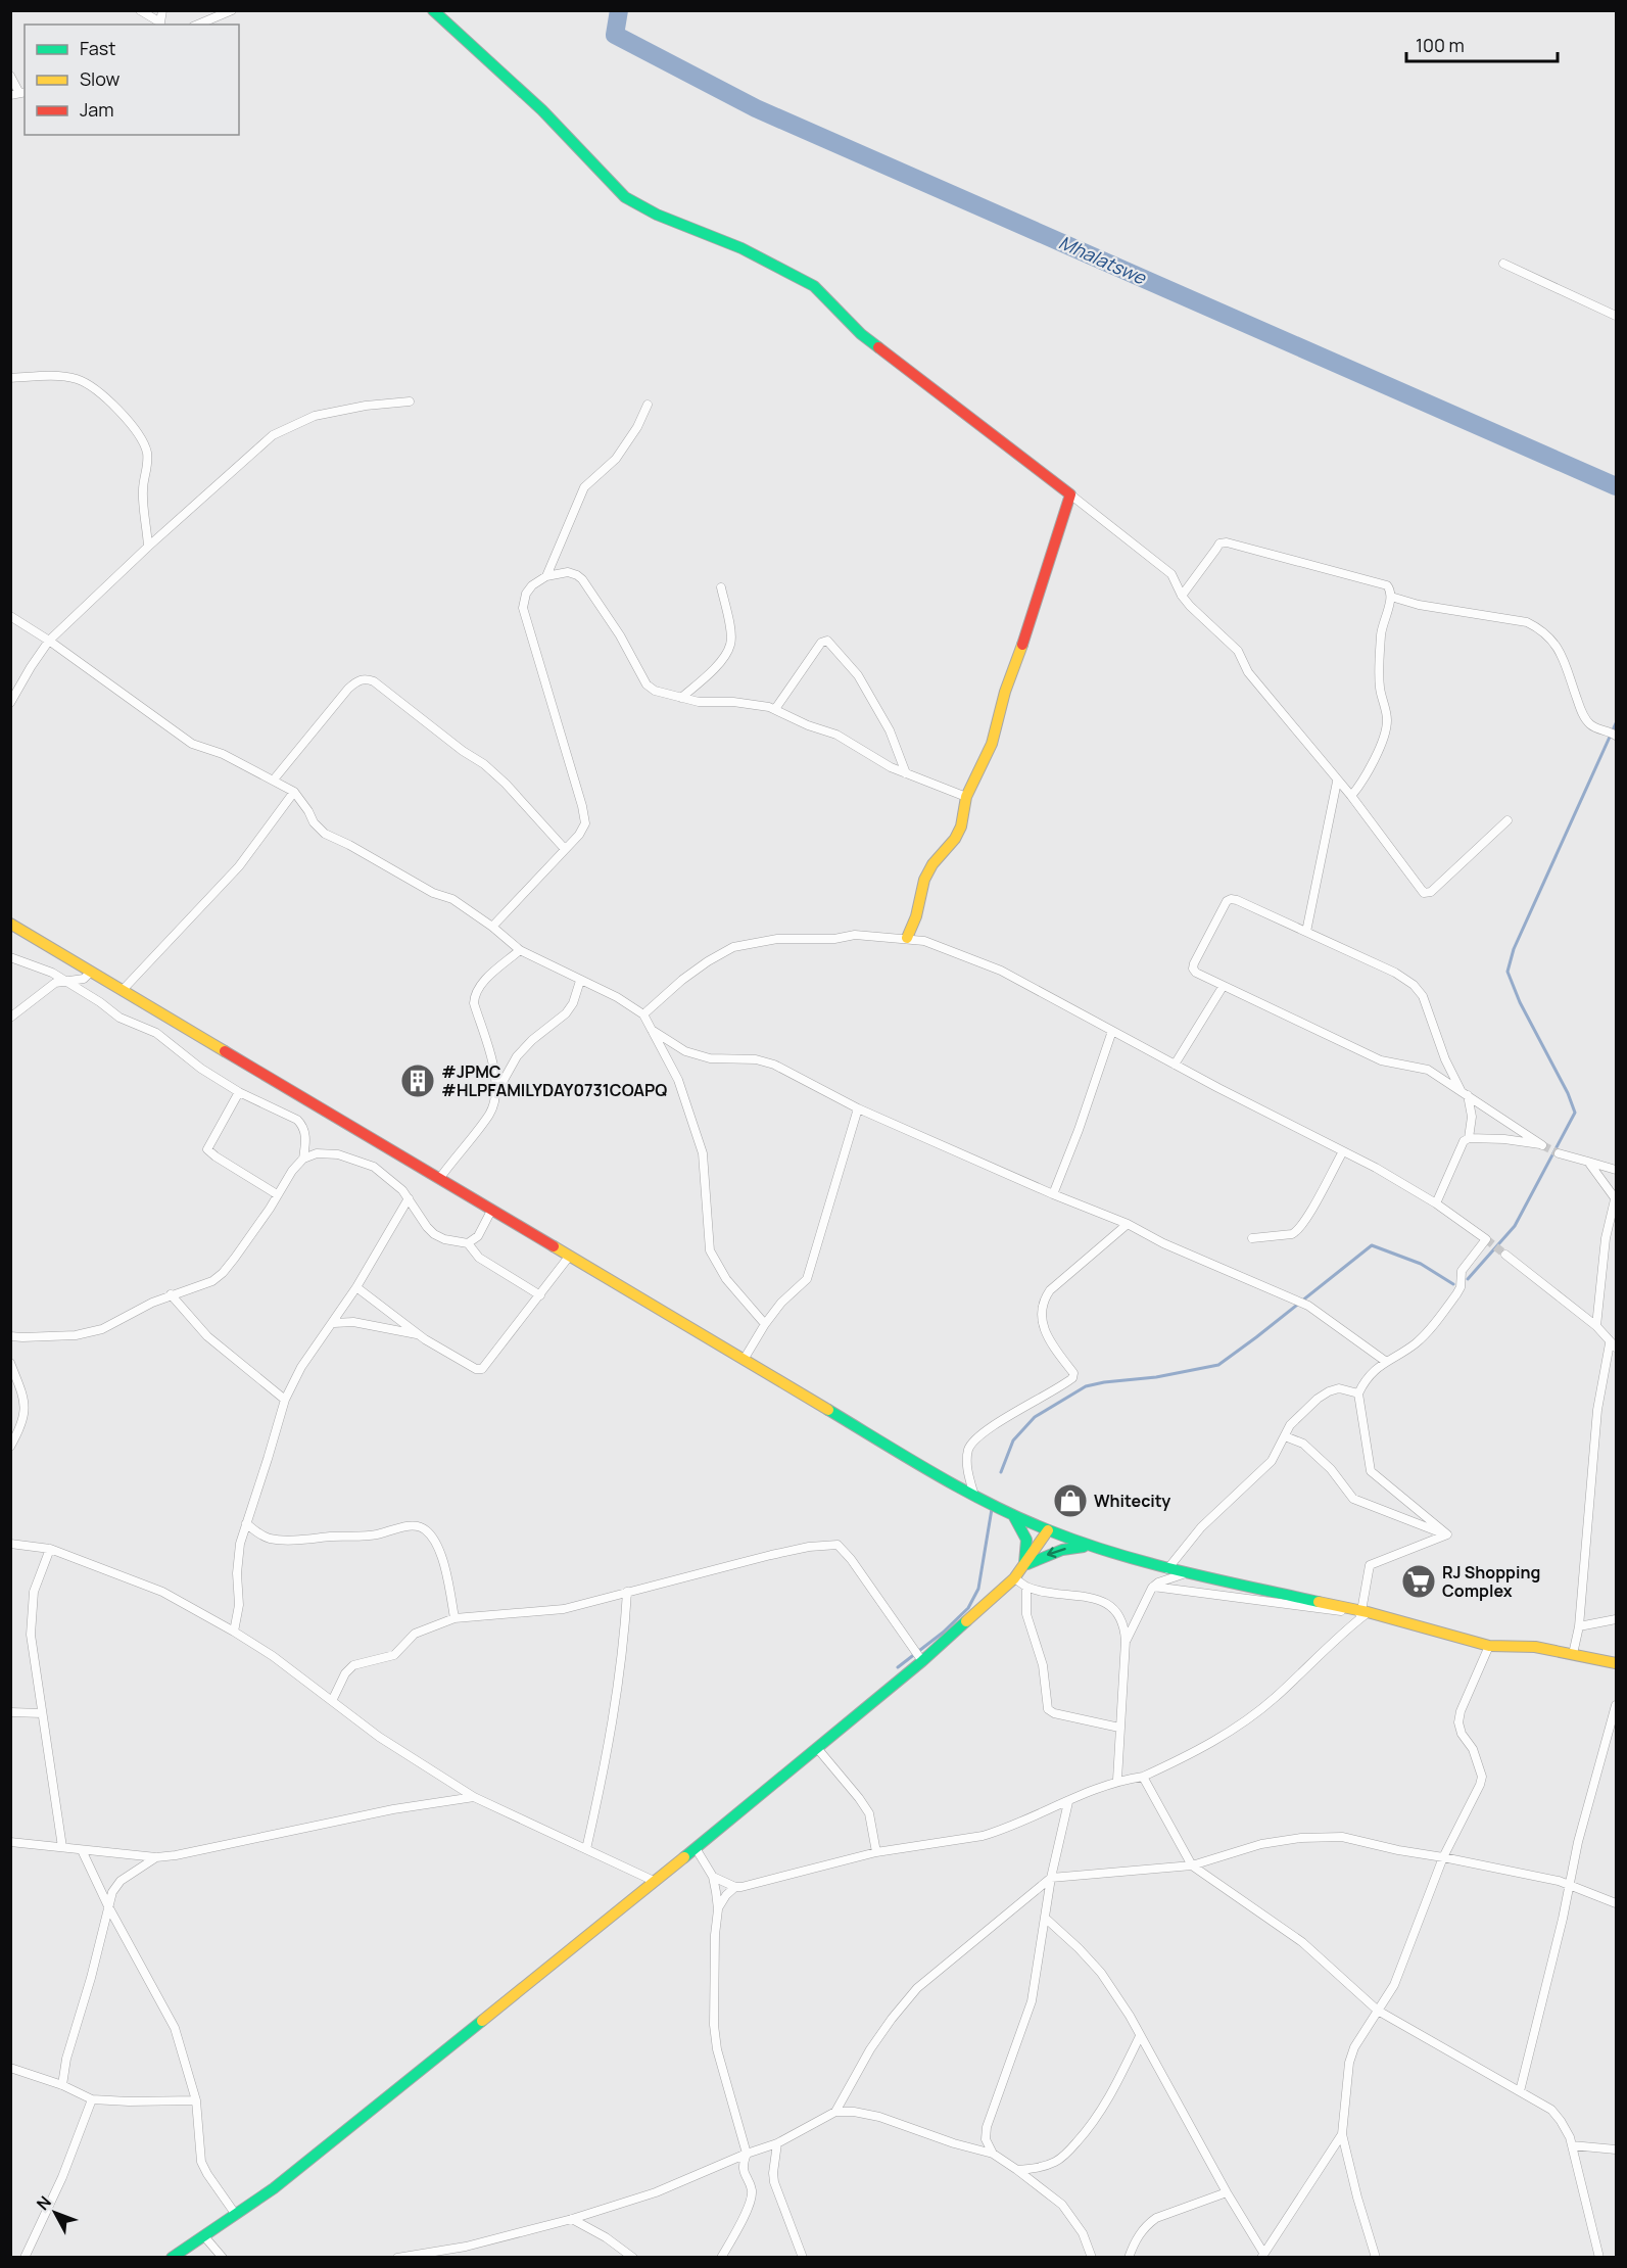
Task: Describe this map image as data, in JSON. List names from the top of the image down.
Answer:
{
  "water": ["Mhalatswe"],
  "places": {
    "building": ["#JPMC #HLPFAMILYDAY0731COAPQ"],
    "shop": ["Whitecity"],
    "supermarket": ["RJ Shopping Complex"]
  },
  "legend": ["Fast", "Slow", "Jam"],
  "scale_bar": "100 m",
  "north": "top left"
}
